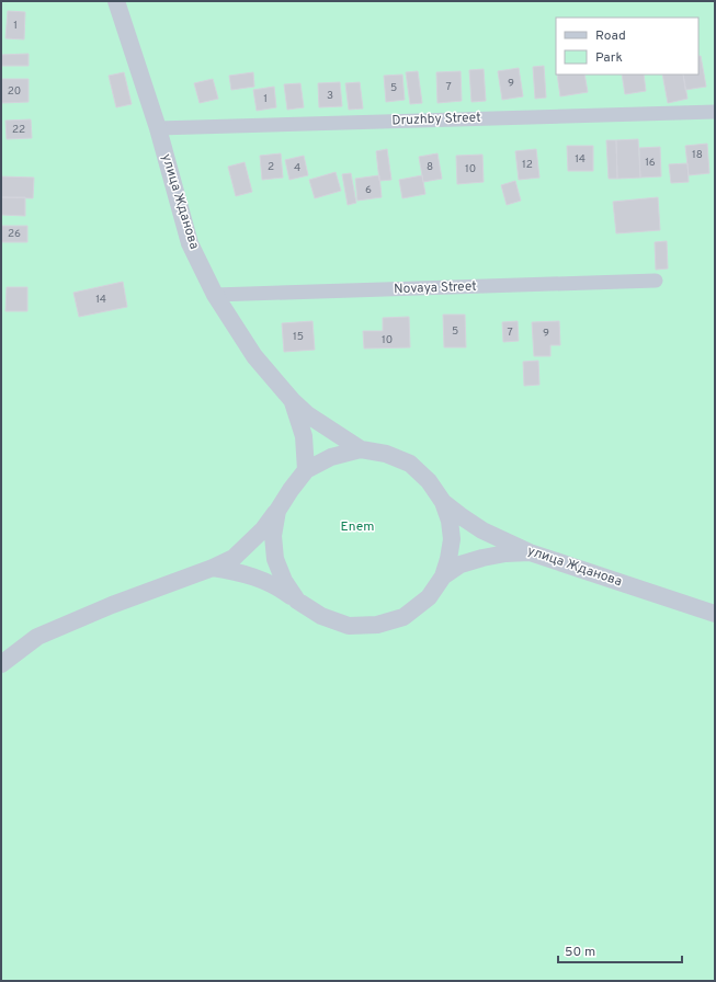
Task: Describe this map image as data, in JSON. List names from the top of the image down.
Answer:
{
  "streets": {
    "street": ["Druzhby Street", "улица Жданова", "Novaya Street"]
  },
  "crossings": [
    ["Druzhby Street", "улица Жданова"],
    ["улица Жданова", "Novaya Street"]
  ],
  "parks": ["Enem"],
  "house_numbers": [
    "1",
    "9",
    "7",
    "5",
    "20",
    "3",
    "1",
    "22",
    "18",
    "14",
    "16",
    "12",
    "2",
    "8",
    "4",
    "10",
    "6",
    "26",
    "14",
    "5",
    "7",
    "9",
    "15",
    "10"
  ],
  "legend": ["Road", "Park"],
  "scale_bar": "50 m"
}
